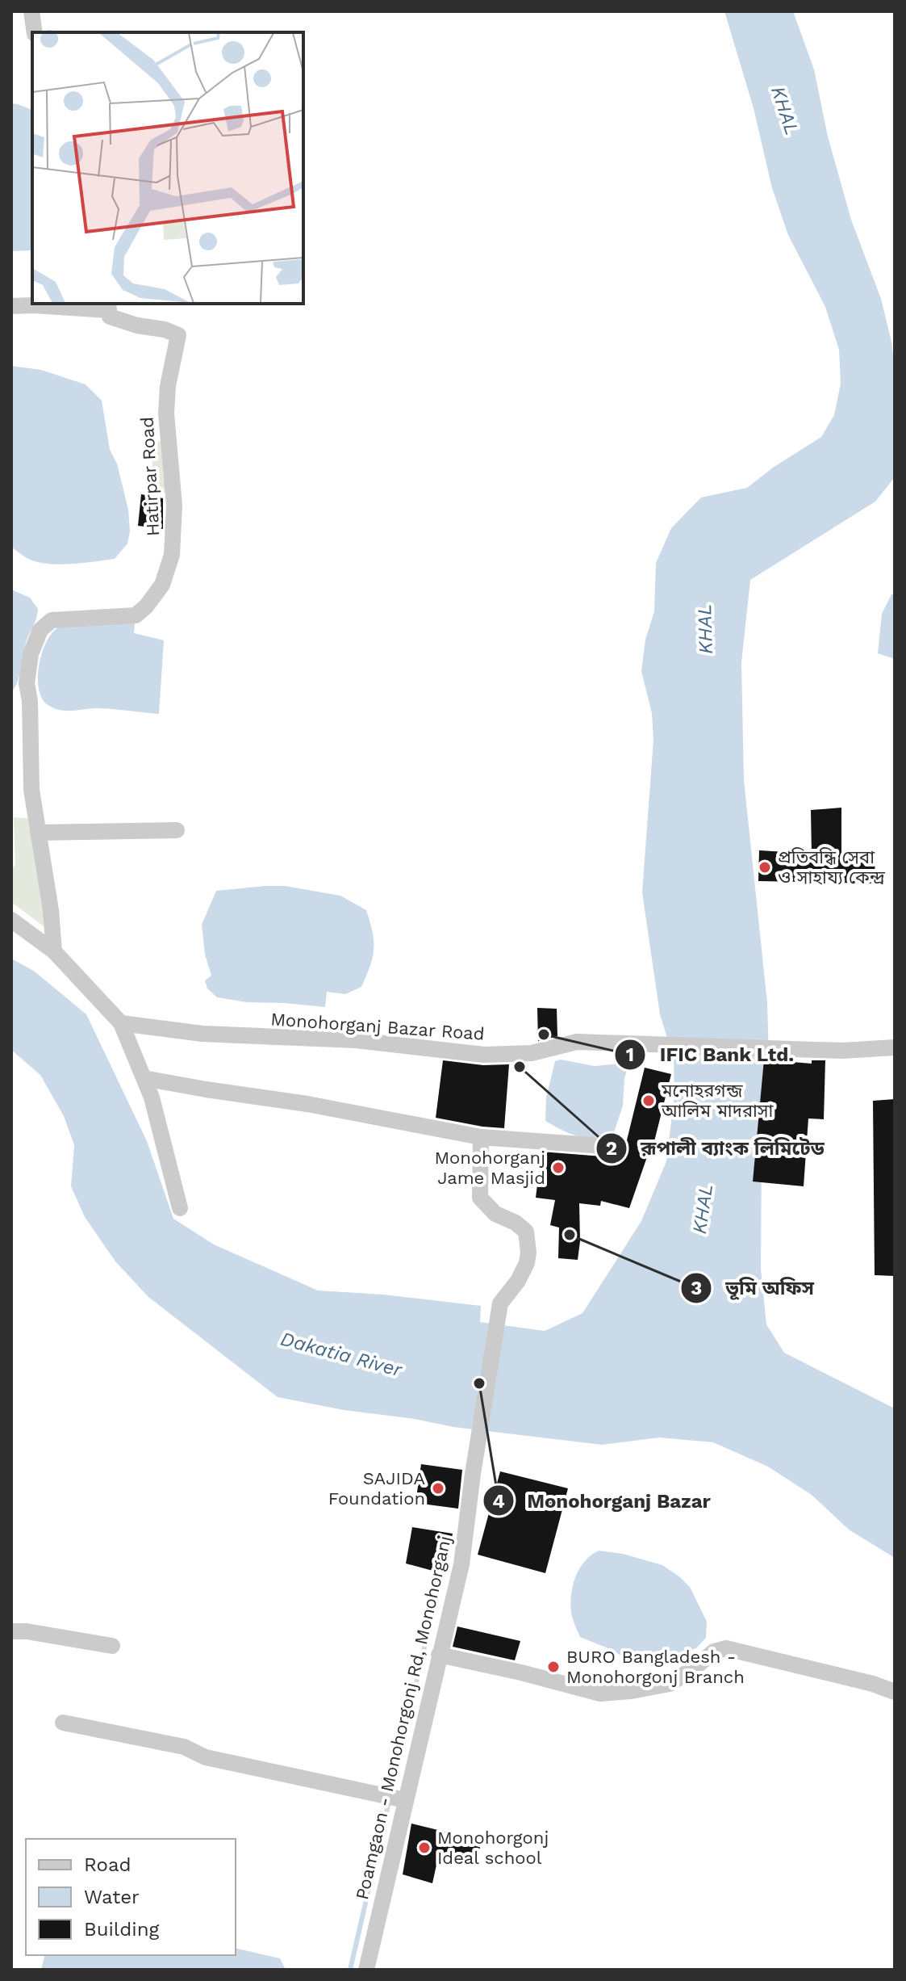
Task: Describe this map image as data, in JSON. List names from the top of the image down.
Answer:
{
  "streets": {
    "street": ["Hatirpar Road", "Monohorganj Bazar Road", "Poamgaon - Monohorgonj Rd, Monohorganj"]
  },
  "water": ["KHAL", "Dakatia River"],
  "places": [
    "প্রতিবন্ধি সেবা ও সাহায্য কেন্দ্র",
    "IFIC Bank Ltd.",
    "রূপালী ব্যাংক লিমিটেড",
    "মনোহরগন্জ আলিম মাদরাসা",
    "Monohorganj Jame Masjid",
    "ভূমি অফিস",
    "Monohorganj Bazar",
    "SAJIDA Foundation",
    "BURO Bangladesh - Monohorgonj Branch",
    "Monohorgonj Ideal school"
  ],
  "legend": ["Road", "Water", "Building"]
}
